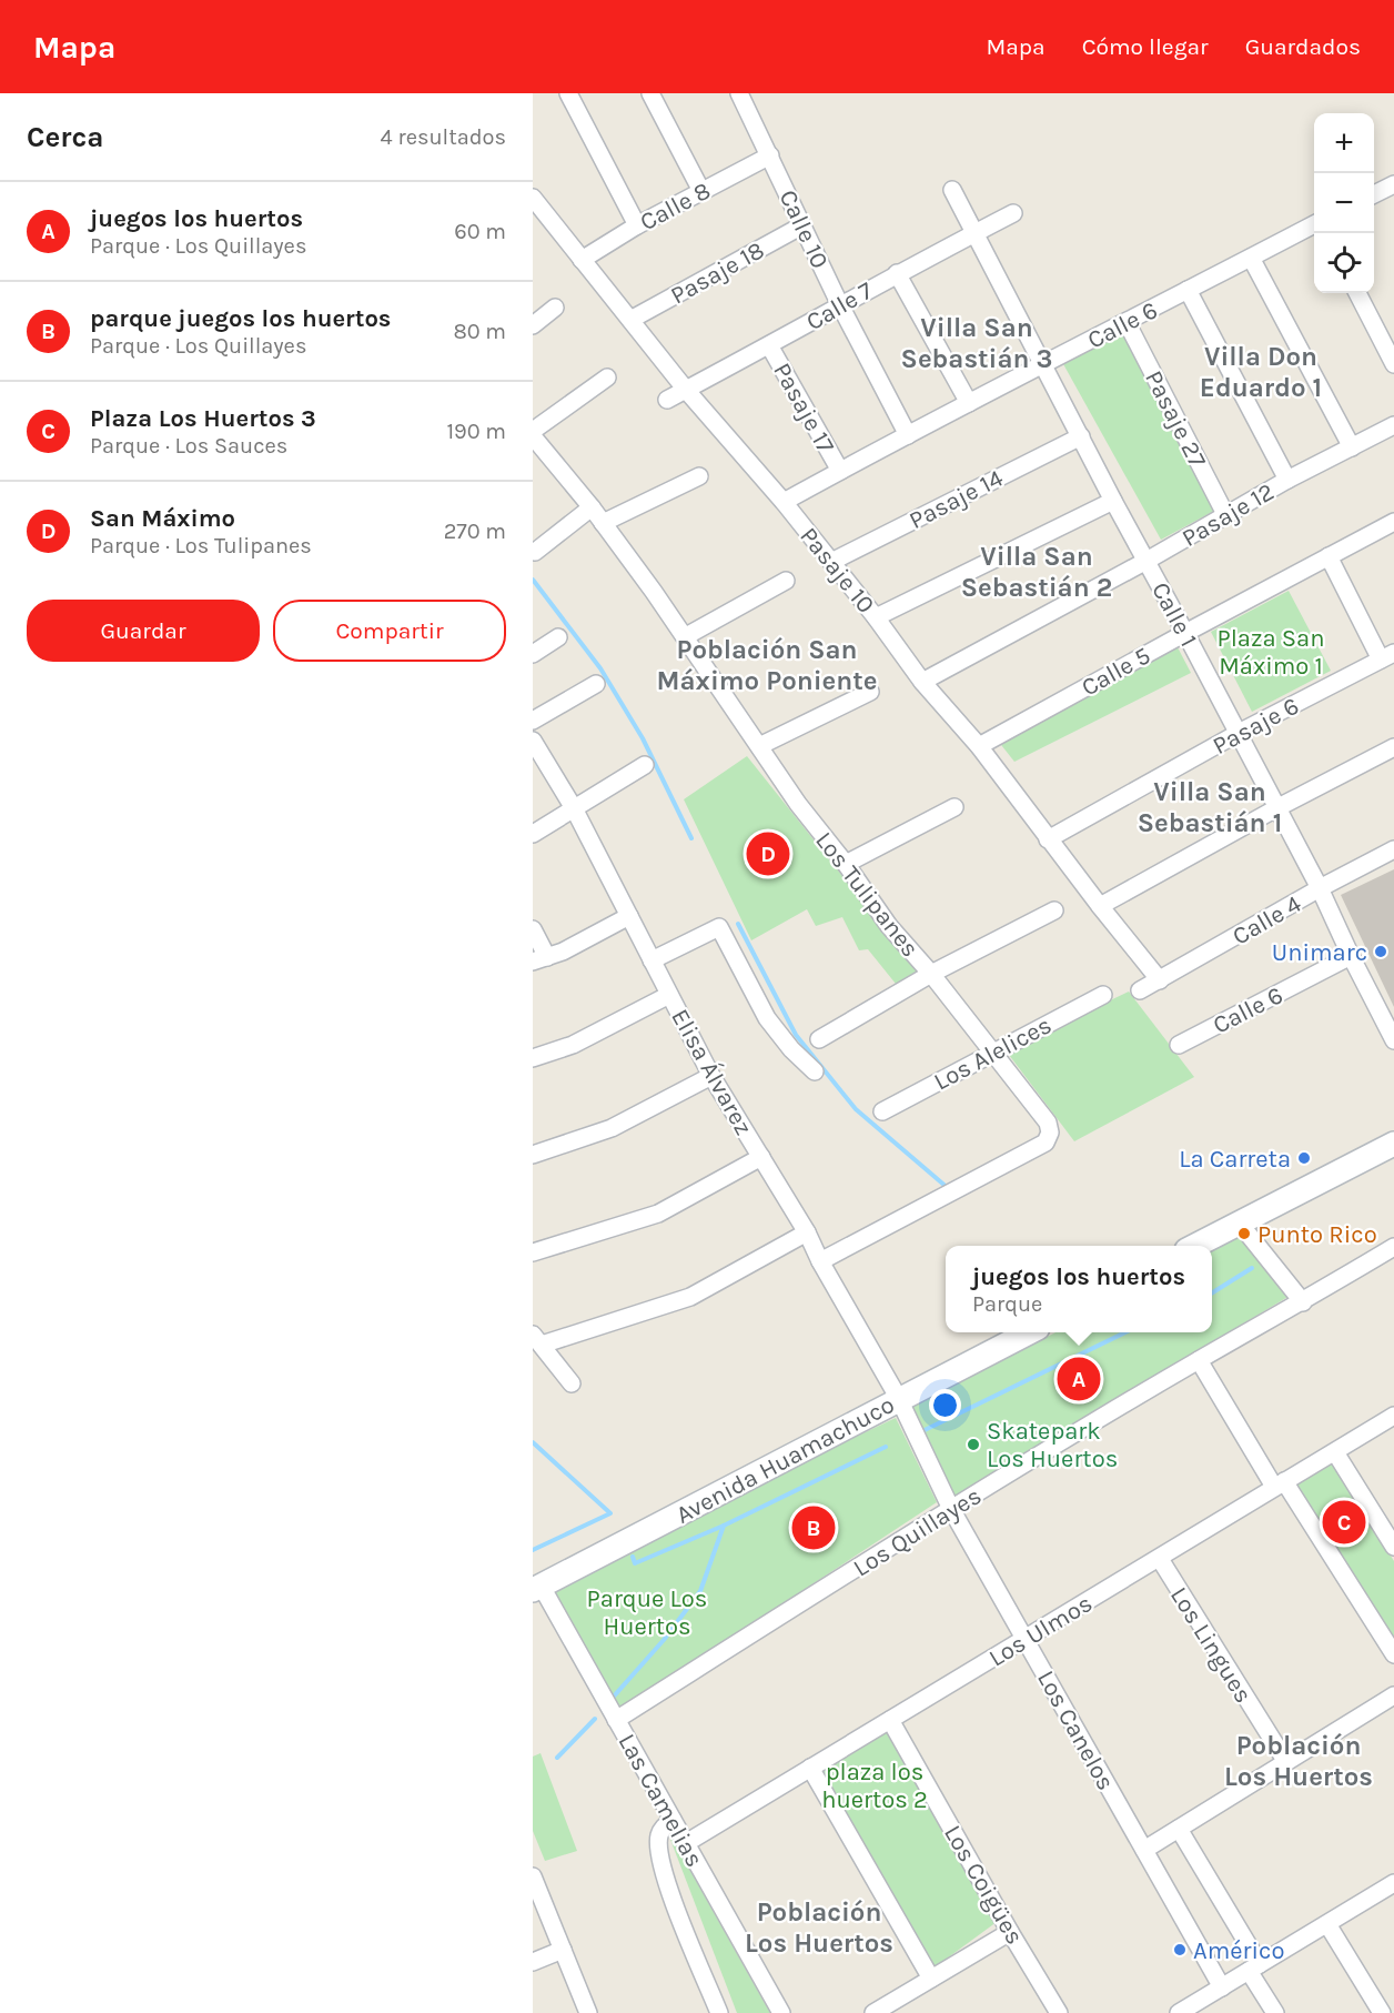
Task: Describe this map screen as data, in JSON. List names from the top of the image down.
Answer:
{
  "streets": {
    "main road": ["Avenida Huamachuco"],
    "street": [
      "Calle 8",
      "Calle 10",
      "Pasaje 18",
      "Calle 7",
      "Calle 6",
      "Pasaje 17",
      "Pasaje 27",
      "Pasaje 14",
      "Pasaje 12",
      "Pasaje 10",
      "Calle 1",
      "Calle 5",
      "Pasaje 6",
      "Los Tulipanes",
      "Calle 4",
      "Los Alelices",
      "Elisa Álvarez",
      "Los Quillayes",
      "Los Ulmos",
      "Los Lingues",
      "Los Canelos",
      "Las Camelias",
      "Los Coigües"
    ]
  },
  "crossings": [
    ["Calle 8", "Calle 10"],
    ["Calle 8", "Pasaje 10"],
    ["Calle 10", "Pasaje 18"],
    ["Calle 10", "Calle 7"],
    ["Calle 10", "Calle 6"],
    ["Pasaje 18", "Pasaje 10"],
    ["Calle 7", "Pasaje 17"],
    ["Calle 7", "Pasaje 10"],
    ["Calle 7", "Calle 1"],
    ["Calle 6", "Pasaje 17"],
    ["Calle 6", "Pasaje 27"],
    ["Calle 6", "Pasaje 10"],
    ["Calle 6", "Calle 1"],
    ["Pasaje 27", "Pasaje 12"],
    ["Pasaje 14", "Pasaje 10"],
    ["Pasaje 14", "Calle 1"],
    ["Pasaje 12", "Pasaje 10"],
    ["Pasaje 12", "Calle 1"],
    ["Pasaje 10", "Calle 5"],
    ["Pasaje 10", "Pasaje 6"],
    ["Pasaje 10", "Calle 4"],
    ["Calle 1", "Calle 5"],
    ["Calle 1", "Pasaje 6"],
    ["Calle 1", "Calle 4"],
    ["Los Tulipanes", "Los Alelices"],
    ["Los Tulipanes", "Elisa Álvarez"],
    ["Elisa Álvarez", "Avenida Huamachuco"],
    ["Elisa Álvarez", "Los Canelos"],
    ["Avenida Huamachuco", "Los Canelos"],
    ["Avenida Huamachuco", "Las Camelias"],
    ["Los Quillayes", "Los Canelos"],
    ["Los Quillayes", "Las Camelias"],
    ["Los Ulmos", "Los Lingues"],
    ["Los Ulmos", "Los Canelos"],
    ["Los Ulmos", "Las Camelias"],
    ["Los Ulmos", "Los Coigües"]
  ],
  "districts": [
    "Villa San Sebastián 3",
    "Villa Don Eduardo 1",
    "Villa San Sebastián 2",
    "Población San Máximo Poniente",
    "Villa San Sebastián 1",
    "Población Los Huertos",
    "Población Los Huertos"
  ],
  "parks": ["Plaza San Máximo 1", "Parque Los Huertos", "plaza los huertos 2"],
  "places": [
    "Unimarc",
    "La Carreta",
    "Punto Rico",
    "Skatepark Los Huertos",
    "Américo"
  ],
  "page": {
    "header": "Mapa",
    "nav": ["Mapa", "Cómo llegar", "Guardados"],
    "heading": ["Cerca", "4 resultados"],
    "map_buttons": ["+", "−"],
    "list": [
      {
        "mark": "A",
        "name": "juegos los huertos",
        "note": "Parque · Los Quillayes",
        "value": "60 m"
      },
      {
        "mark": "B",
        "name": "parque juegos los huertos",
        "note": "Parque · Los Quillayes",
        "value": "80 m"
      },
      {
        "mark": "C",
        "name": "Plaza Los Huertos 3",
        "note": "Parque · Los Sauces",
        "value": "190 m"
      },
      {
        "mark": "D",
        "name": "San Máximo",
        "note": "Parque · Los Tulipanes",
        "value": "270 m"
      }
    ],
    "buttons": ["Guardar", "Compartir"],
    "pins": [
      "D",
      "A",
      "C",
      "B"
    ],
    "popup": ["juegos los huertos", "Parque"]
  }
}
